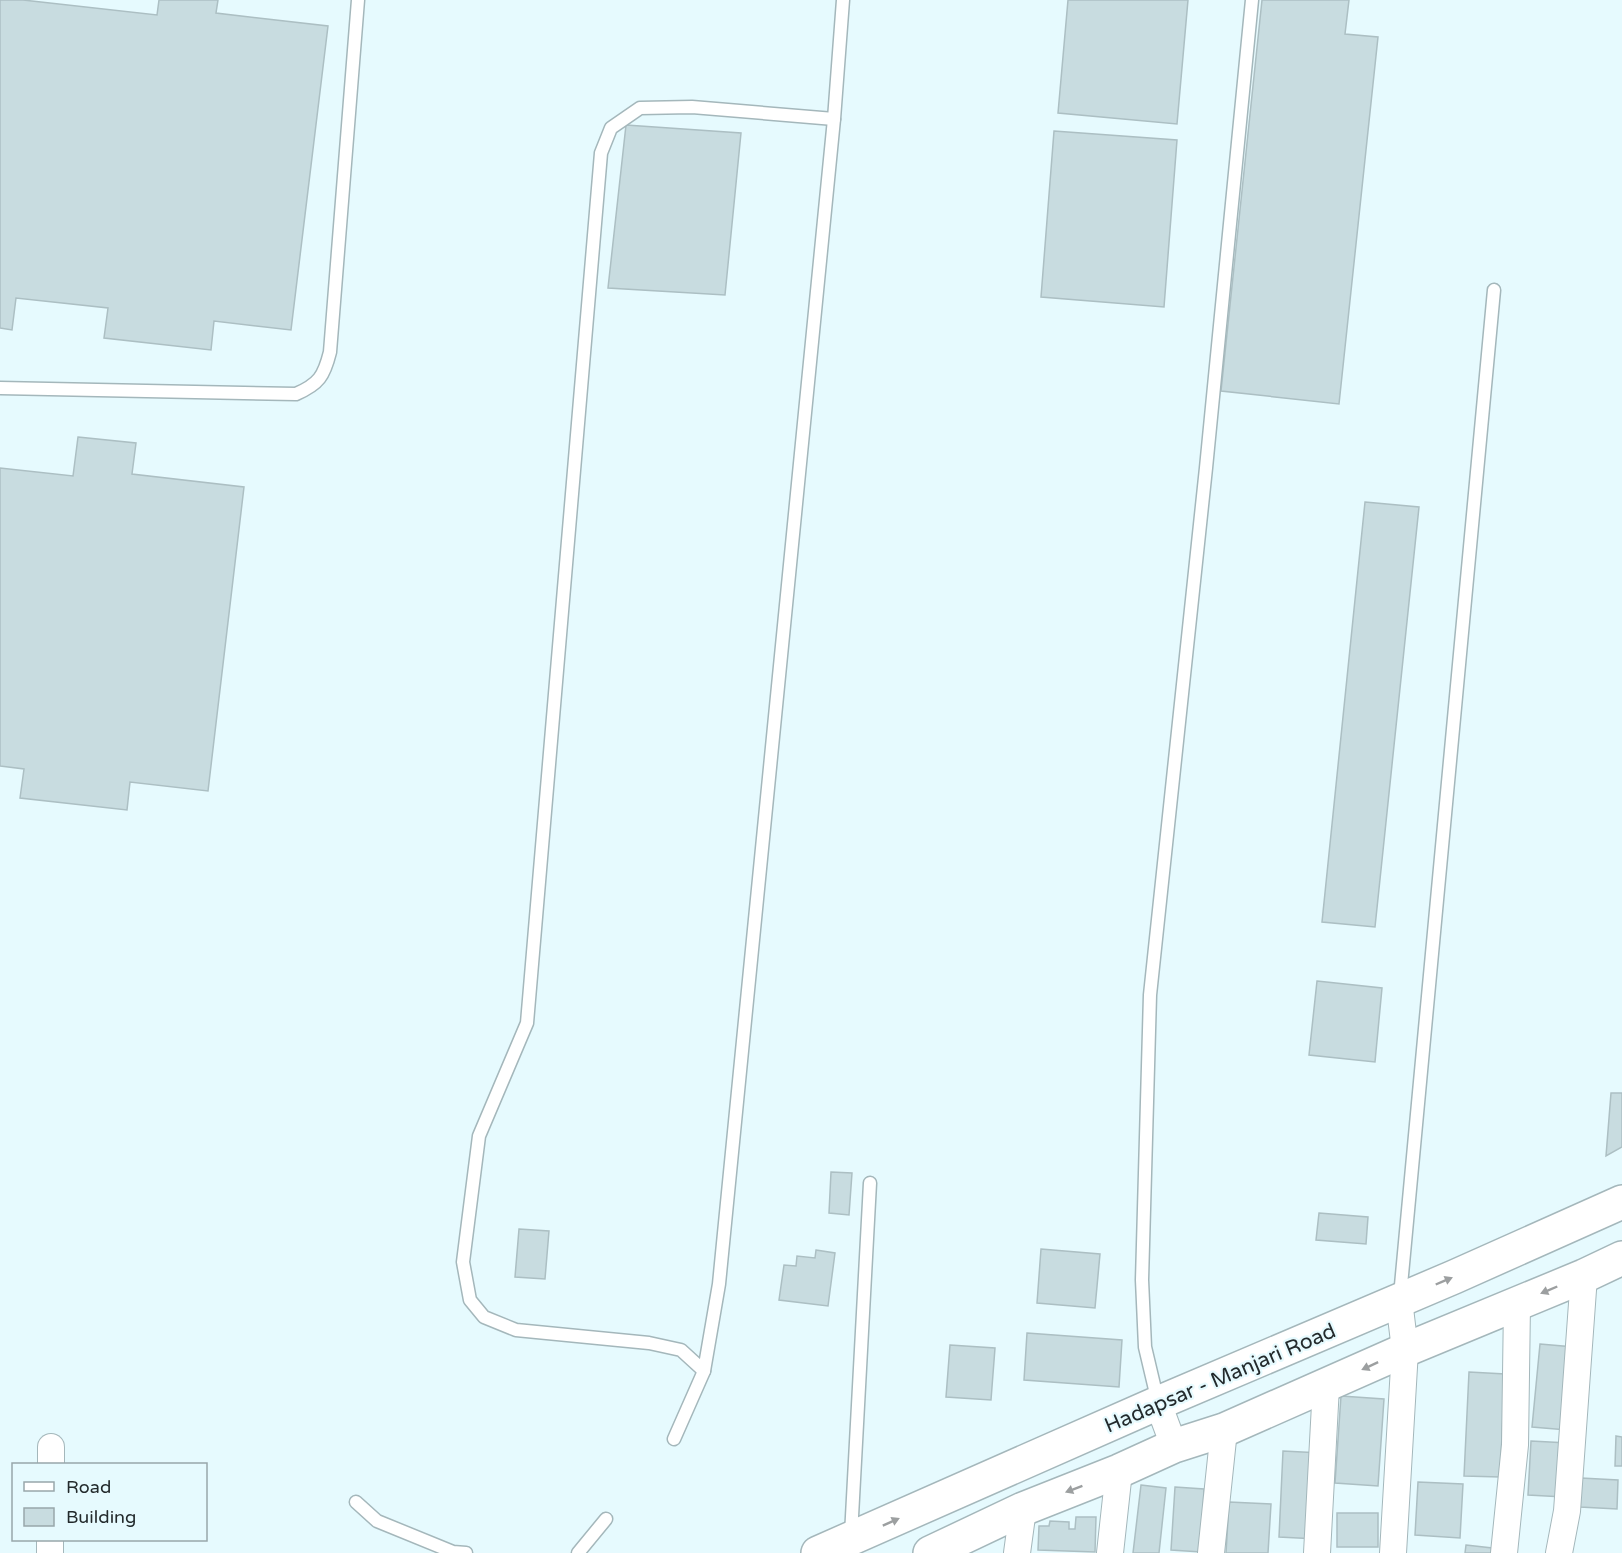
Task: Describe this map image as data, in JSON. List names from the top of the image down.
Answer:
{
  "streets": {
    "main road": ["Hadapsar - Manjari Road"]
  },
  "legend": ["Road", "Building"]
}
